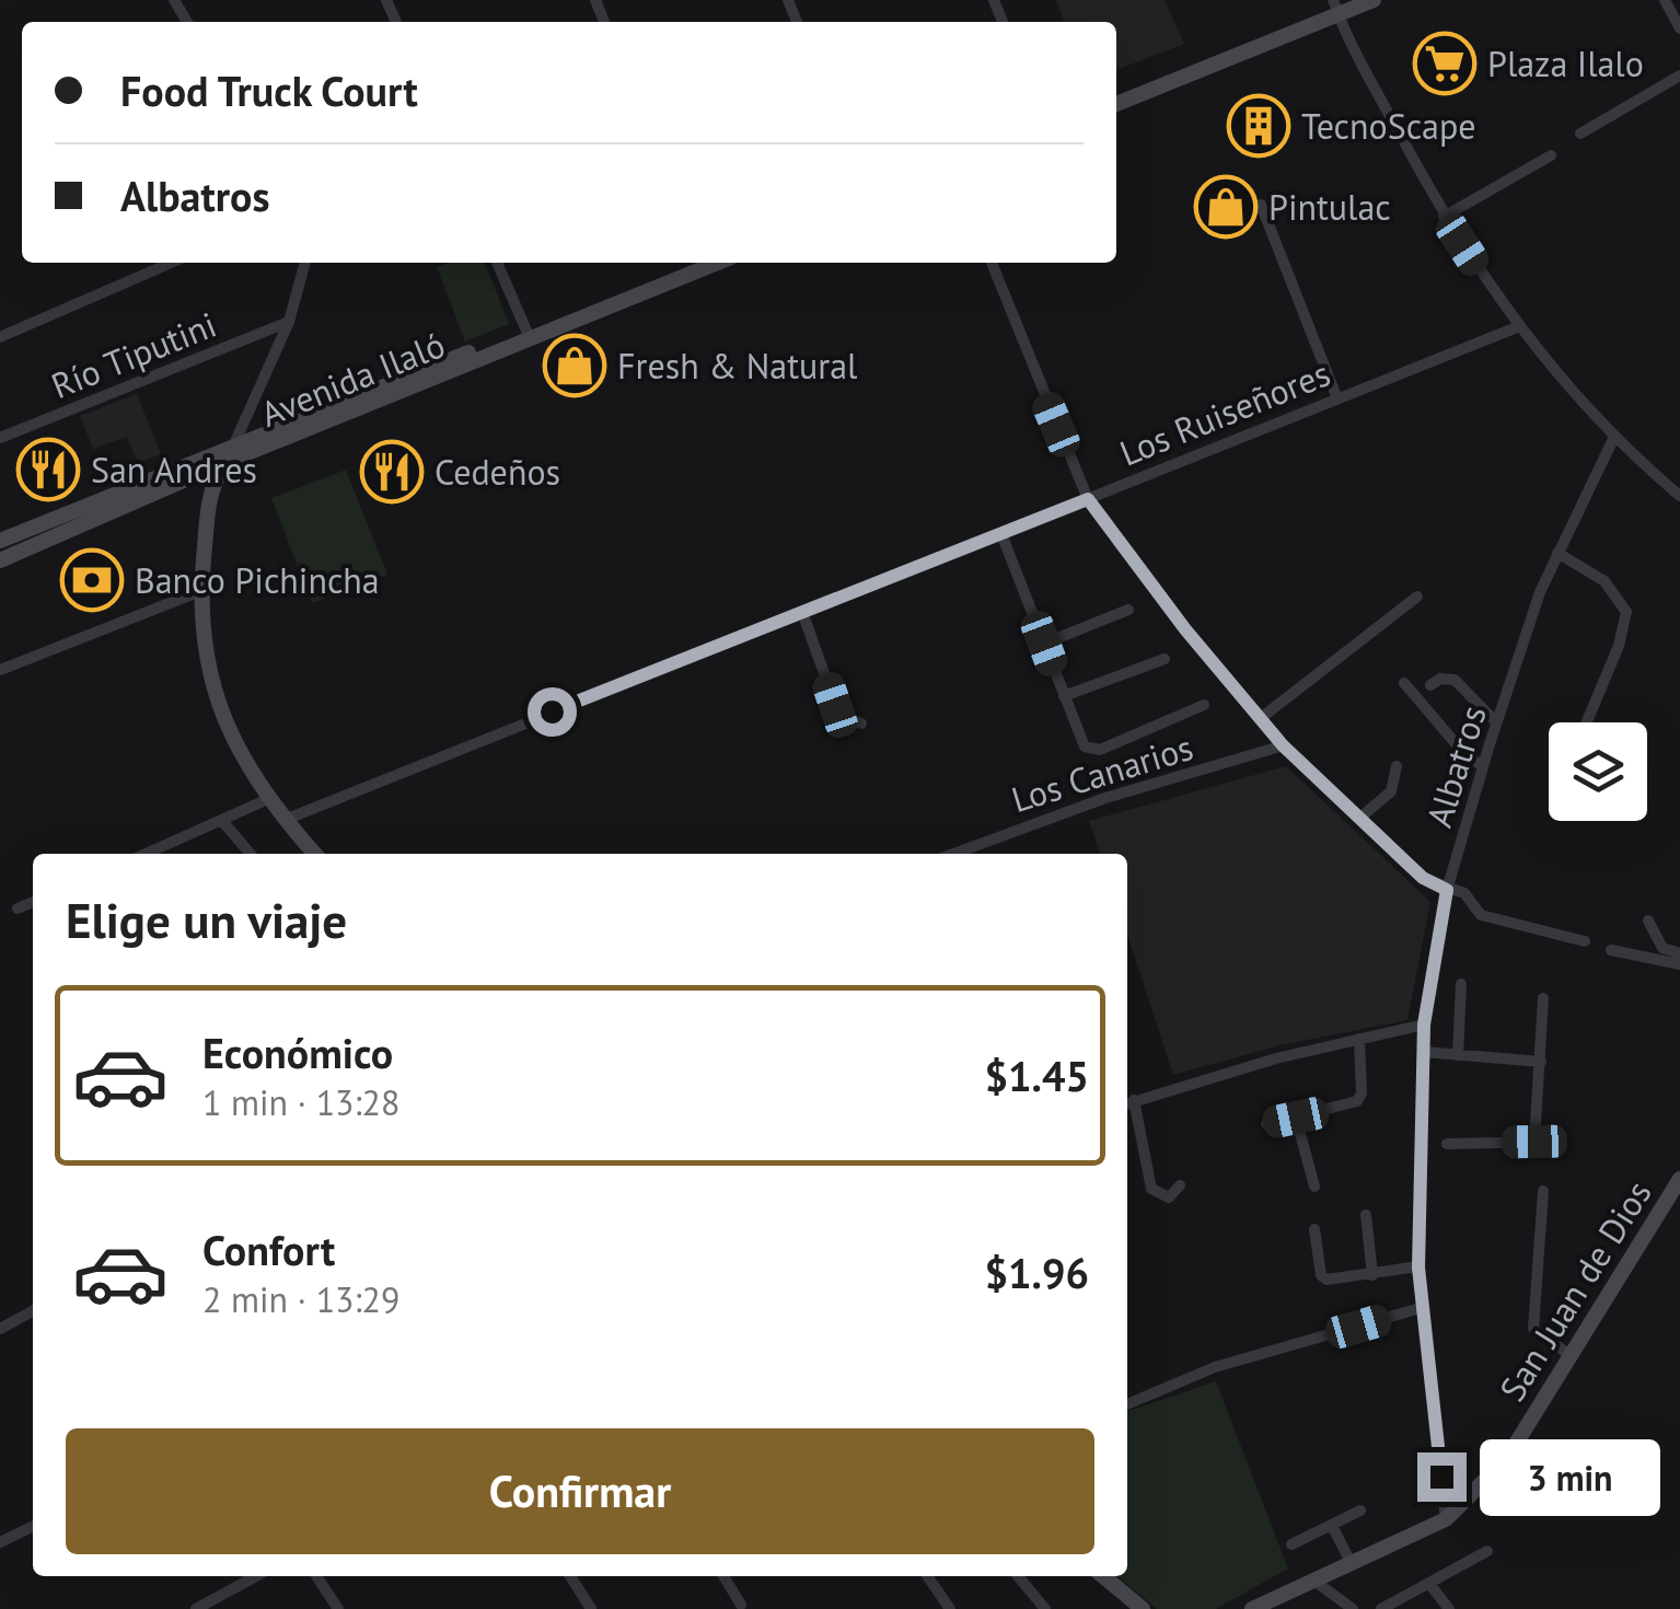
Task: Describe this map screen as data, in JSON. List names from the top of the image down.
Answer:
{
  "streets": {
    "main road": ["Avenida Ilaló", "San Juan de Dios"],
    "street": [
      "Río Tiputini",
      "Los Ruiseñores",
      "Albatros",
      "Los Canarios"
    ]
  },
  "crossings": [
    ["Albatros", "San Juan de Dios"]
  ],
  "places": {
    "supermarket": ["Plaza Ilalo"],
    "building": ["TecnoScape"],
    "shop": ["Pintulac", "Fresh & Natural"],
    "restaurant": ["San Andres", "Cedeños"],
    "bank": ["Banco Pichincha"]
  },
  "page": {
    "banner": ["Food Truck Court", "Albatros"],
    "heading": "Elige un viaje",
    "list": [
      {
        "name": "Económico",
        "note": "1 min · 13:28",
        "value": "$1.45"
      },
      {
        "name": "Confort",
        "note": "2 min · 13:29",
        "value": "$1.96"
      }
    ],
    "buttons": "Confirmar",
    "bubble": "3 min"
  }
}
